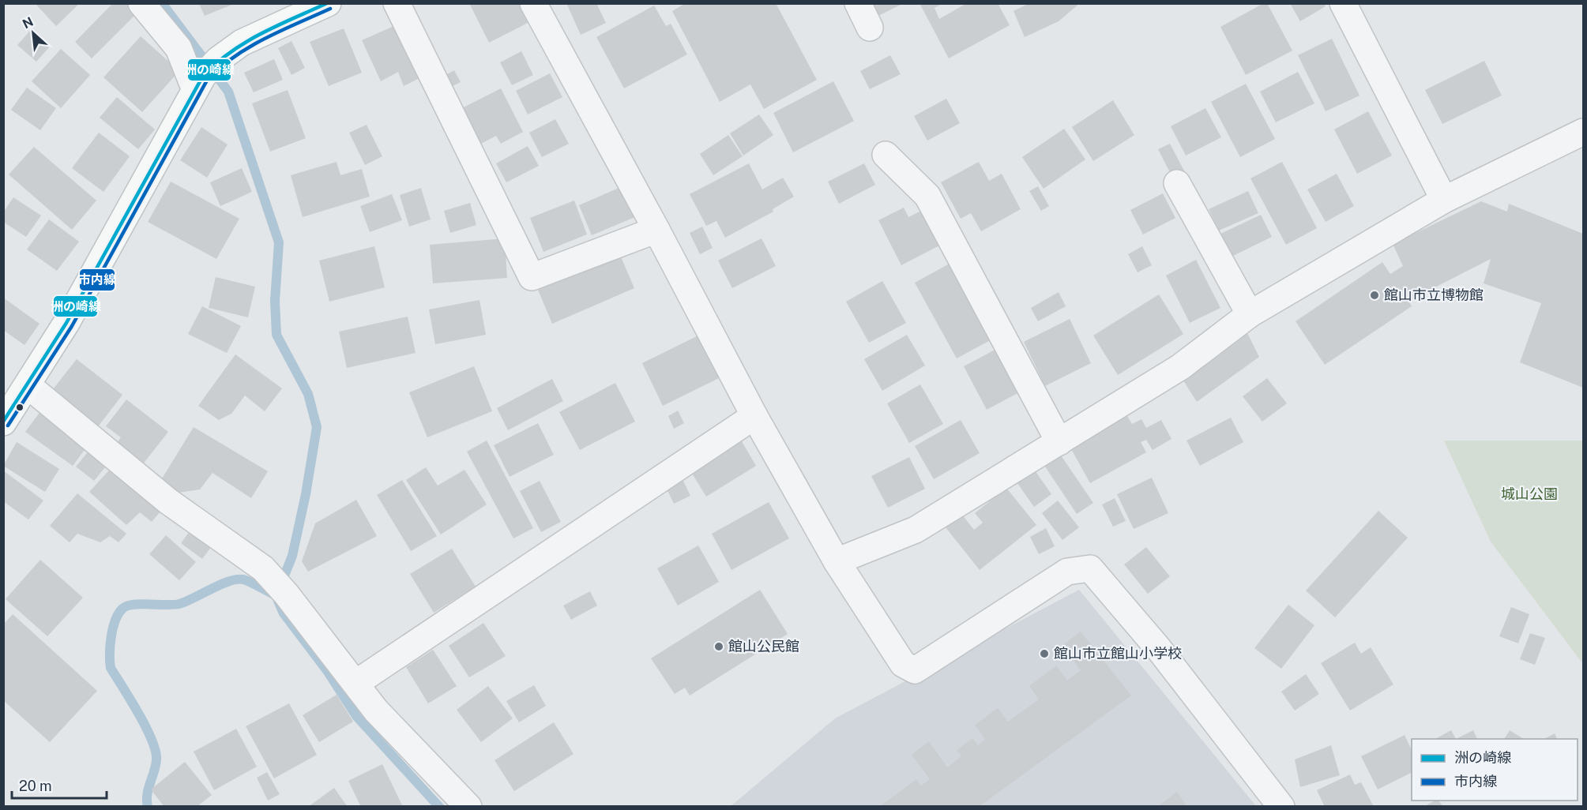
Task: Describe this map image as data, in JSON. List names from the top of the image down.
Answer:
{
  "parks": ["城山公園"],
  "places": ["館山市立博物館", "館山公民館", "館山市立館山小学校"],
  "lines": ["transit line 洲の崎線", "transit line 市内線"],
  "legend": ["洲の崎線", "市内線"],
  "scale_bar": "20 m",
  "north": "top left"
}
